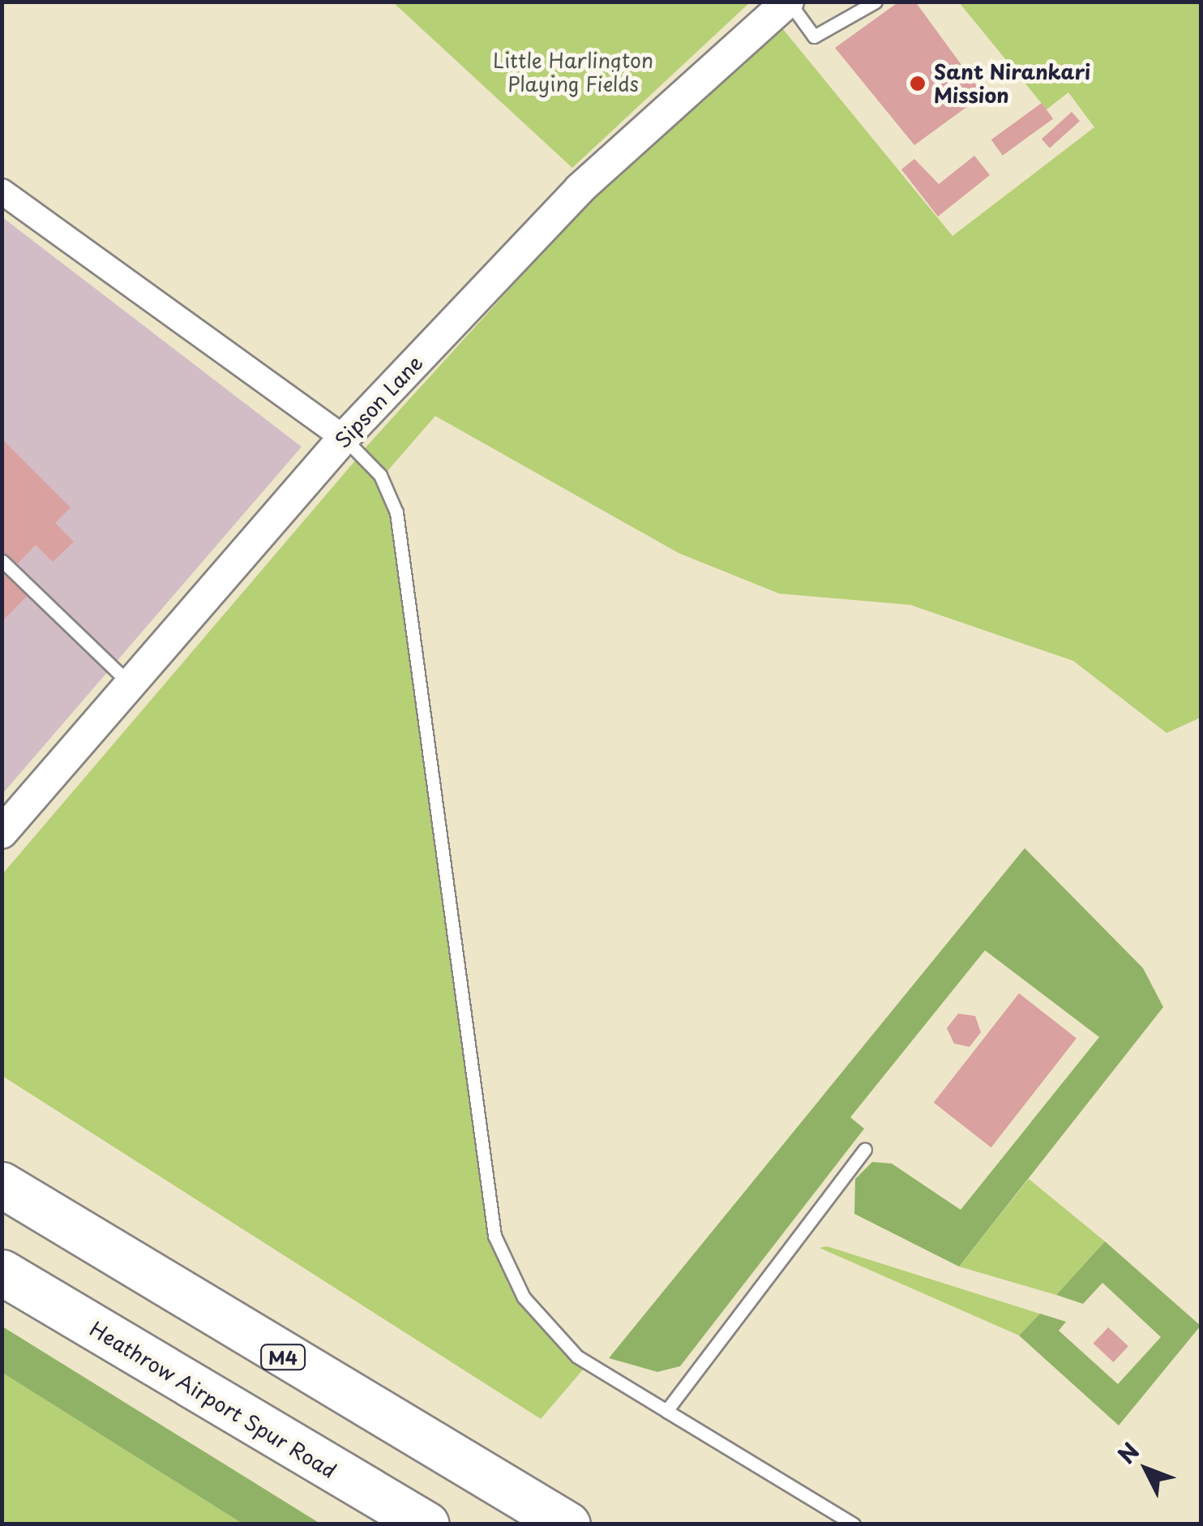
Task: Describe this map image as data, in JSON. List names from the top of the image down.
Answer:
{
  "streets": {
    "highway": ["M4", "Heathrow Airport Spur Road"],
    "street": ["Sipson Lane"]
  },
  "parks": ["Little Harlington Playing Fields"],
  "places": ["Sant Nirankari Mission"],
  "north": "top left"
}
